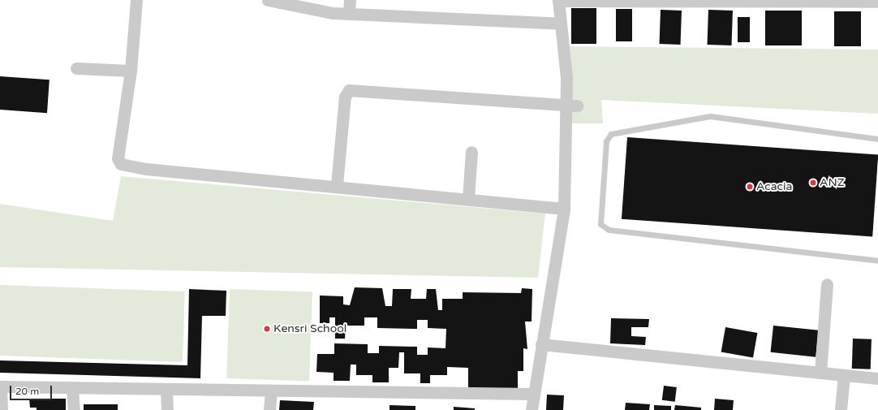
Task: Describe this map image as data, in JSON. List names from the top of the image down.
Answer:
{
  "places": ["ANZ", "Acacia", "Kensri School"],
  "scale_bar": "20 m"
}
